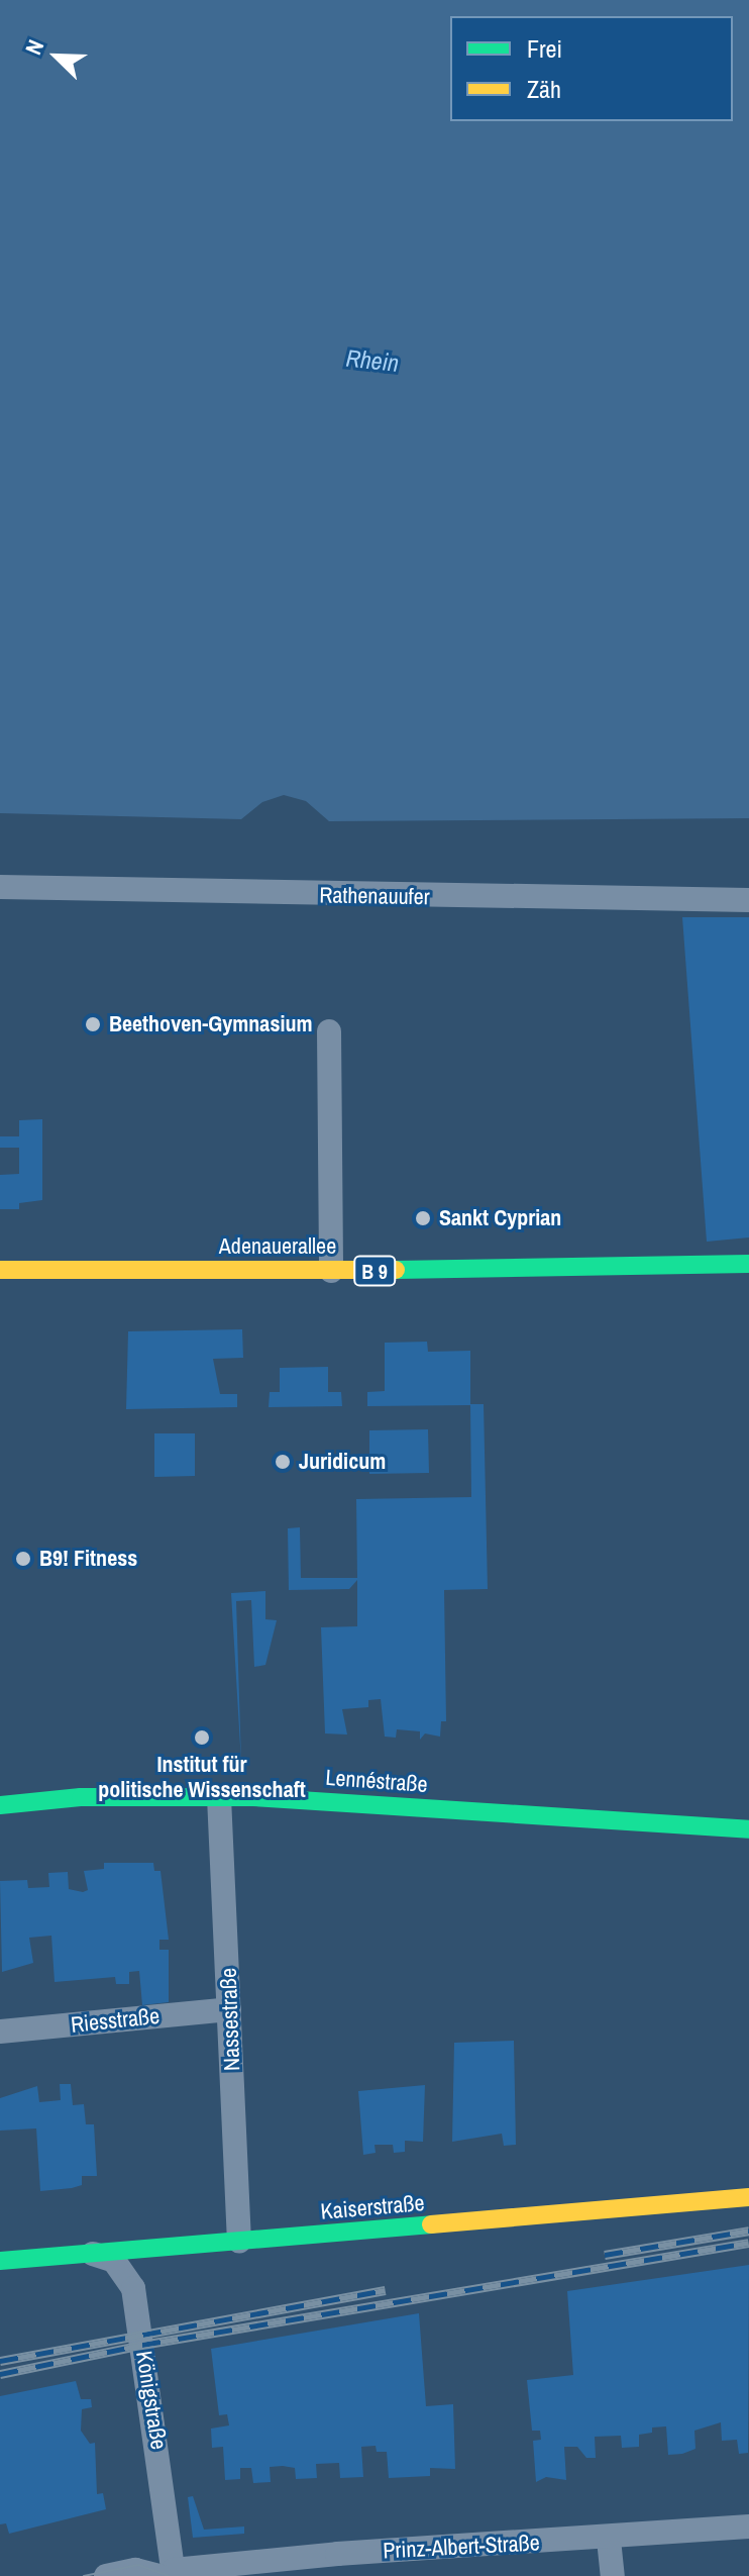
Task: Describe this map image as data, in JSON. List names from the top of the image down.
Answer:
{
  "streets": {
    "street": [
      "Rathenauufer",
      "Adenauerallee",
      "B 9",
      "Lennéstraße",
      "Nassestraße",
      "Riesstraße",
      "Kaiserstraße",
      "Königstraße",
      "Prinz-Albert-Straße"
    ]
  },
  "crossings": [
    ["Lennéstraße", "Nassestraße"],
    ["Nassestraße", "Riesstraße"],
    ["Nassestraße", "Kaiserstraße"],
    ["Kaiserstraße", "Königstraße"],
    ["Königstraße", "Prinz-Albert-Straße"]
  ],
  "water": ["Rhein"],
  "places": [
    "Beethoven-Gymnasium",
    "Sankt Cyprian",
    "Juridicum",
    "B9! Fitness",
    "Institut für politische Wissenschaft"
  ],
  "legend": ["Frei", "Zäh"],
  "north": "top left"
}
